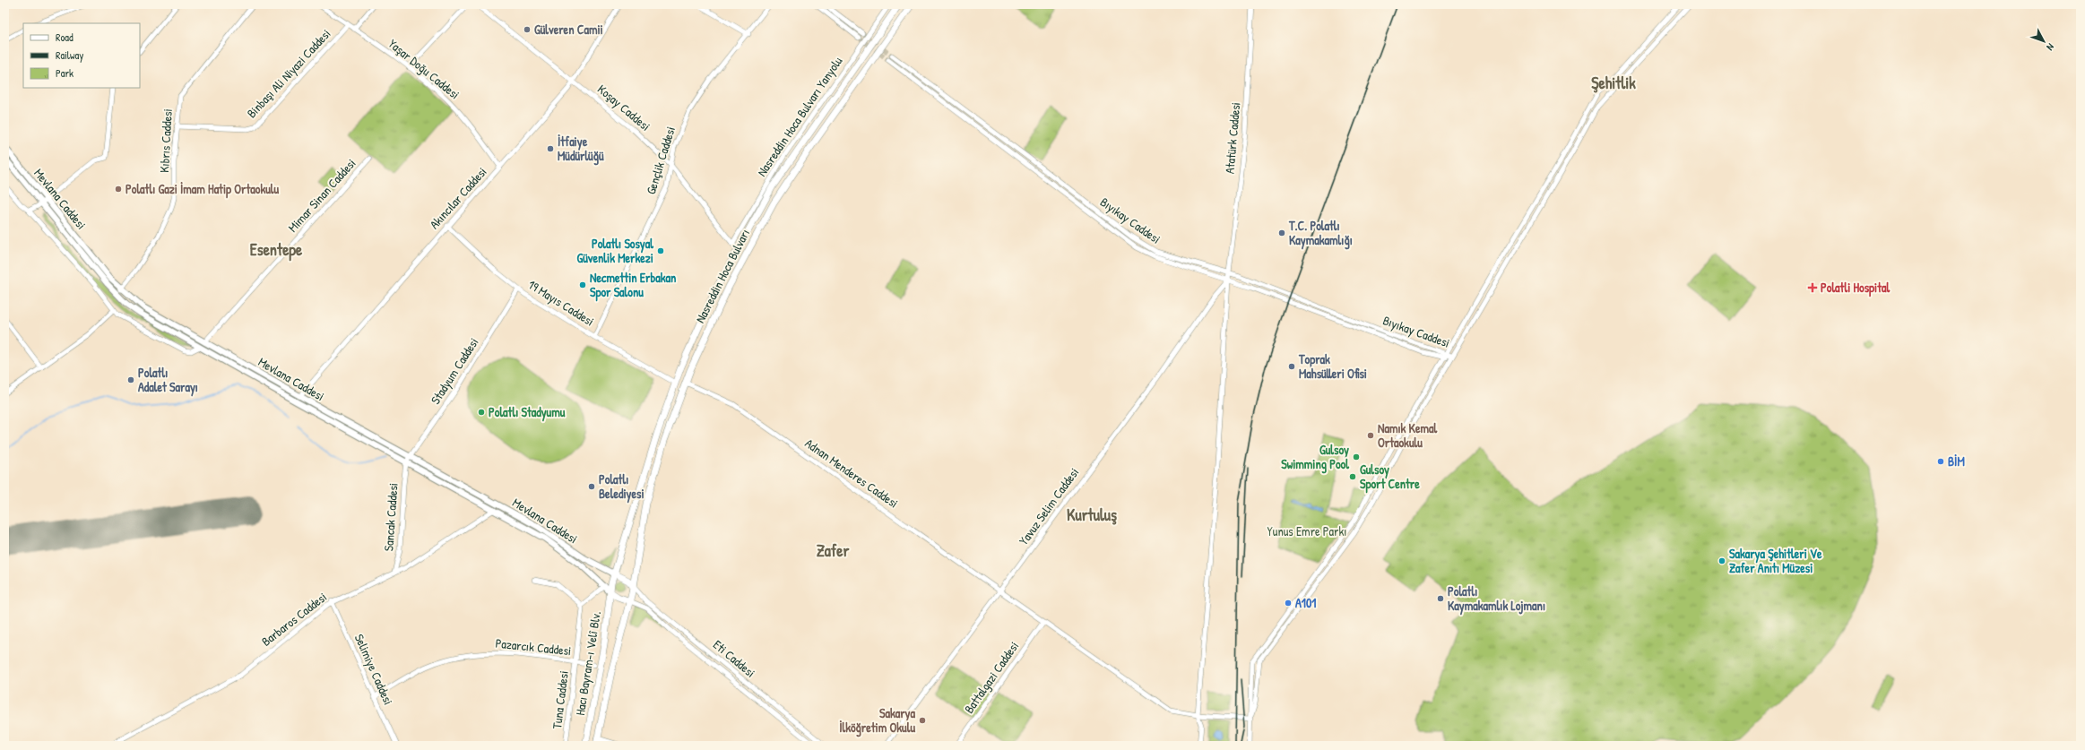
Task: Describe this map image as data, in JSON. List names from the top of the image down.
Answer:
{
  "streets": {
    "highway": ["Nasreddin Hoca Bulvarı", "Hacı Bayram-ı Velî Blv."],
    "main road": ["Mevlana Caddesi"],
    "street": [
      "Yaşar Doğu Caddesi",
      "Binbaşı Ali Niyazi Caddesi",
      "Koşay Caddesi",
      "Nasreddin Hoca Bulvarı Yanyolu",
      "Atatürk Caddesi",
      "Kıbrıs Caddesi",
      "Gençlik Caddesi",
      "Mimar Sinan Caddesi",
      "Akıncılar Caddesi",
      "Bıyıkay Caddesi",
      "19 Mayıs Caddesi",
      "Stadyum Caddesi",
      "Adnan Menderes Caddesi",
      "Yavuz Selim Caddesi",
      "Sancak Caddesi",
      "Barbaros Caddesi",
      "Pazarcık Caddesi",
      "Eti Caddesi",
      "Selimiye Caddesi",
      "Battalgazi Caddesi",
      "Tuna Caddesi"
    ]
  },
  "crossings": [
    ["Yaşar Doğu Caddesi", "Binbaşı Ali Niyazi Caddesi"],
    ["Yaşar Doğu Caddesi", "Akıncılar Caddesi"],
    ["Binbaşı Ali Niyazi Caddesi", "Kıbrıs Caddesi"],
    ["Koşay Caddesi", "Nasreddin Hoca Bulvarı Yanyolu"],
    ["Koşay Caddesi", "Gençlik Caddesi"],
    ["Koşay Caddesi", "Akıncılar Caddesi"],
    ["Koşay Caddesi", "Nasreddin Hoca Bulvarı"],
    ["Atatürk Caddesi", "Bıyıkay Caddesi"],
    ["Atatürk Caddesi", "Adnan Menderes Caddesi"],
    ["Atatürk Caddesi", "Yavuz Selim Caddesi"],
    ["Kıbrıs Caddesi", "Mevlana Caddesi"],
    ["Gençlik Caddesi", "19 Mayıs Caddesi"],
    ["Mimar Sinan Caddesi", "Mevlana Caddesi"],
    ["Akıncılar Caddesi", "Mevlana Caddesi"],
    ["Akıncılar Caddesi", "19 Mayıs Caddesi"],
    ["Mevlana Caddesi", "Nasreddin Hoca Bulvarı"],
    ["Mevlana Caddesi", "Stadyum Caddesi"],
    ["Mevlana Caddesi", "Sancak Caddesi"],
    ["Mevlana Caddesi", "Barbaros Caddesi"],
    ["Mevlana Caddesi", "Hacı Bayram-ı Velî Blv."],
    ["Bıyıkay Caddesi", "Yavuz Selim Caddesi"],
    ["Nasreddin Hoca Bulvarı", "19 Mayıs Caddesi"],
    ["Nasreddin Hoca Bulvarı", "Adnan Menderes Caddesi"],
    ["Nasreddin Hoca Bulvarı", "Eti Caddesi"],
    ["Nasreddin Hoca Bulvarı", "Hacı Bayram-ı Velî Blv."],
    ["19 Mayıs Caddesi", "Stadyum Caddesi"],
    ["Stadyum Caddesi", "Sancak Caddesi"],
    ["Adnan Menderes Caddesi", "Yavuz Selim Caddesi"],
    ["Adnan Menderes Caddesi", "Battalgazi Caddesi"],
    ["Sancak Caddesi", "Barbaros Caddesi"],
    ["Barbaros Caddesi", "Selimiye Caddesi"],
    ["Pazarcık Caddesi", "Selimiye Caddesi"],
    ["Pazarcık Caddesi", "Tuna Caddesi"],
    ["Eti Caddesi", "Hacı Bayram-ı Velî Blv."]
  ],
  "districts": [
    "Şehitlik",
    "Esentepe",
    "Kurtuluş",
    "Zafer"
  ],
  "parks": ["Yunus Emre Parkı"],
  "places": {
    "other": [
      "Gülveren Camii",
      "İtfaiye Müdürlüğü",
      "Polatlı Gazi İmam Hatip Ortaokulu",
      "T.C. Polatlı Kaymakamlığı",
      "Polatlı Sosyal Güvenlik Merkezi",
      "Necmettin Erbakan Spor Salonu",
      "Toprak Mahsülleri Ofisi",
      "Polatlı Adalet Sarayı",
      "Polatlı Stadyumu",
      "Namık Kemal Ortaokulu",
      "Gulsoy Swimming Pool",
      "BİM",
      "Gulsoy Sport Centre",
      "Polatlı Belediyesi",
      "Sakarya Şehitleri Ve Zafer Anıtı Müzesi",
      "Polatlı Kaymakamlık Lojmanı",
      "A101",
      "Sakarya İlköğretim Okulu"
    ],
    "health": ["Polatli Hospital"]
  },
  "legend": ["Road", "Railway", "Park"],
  "north": "bottom right"
}
